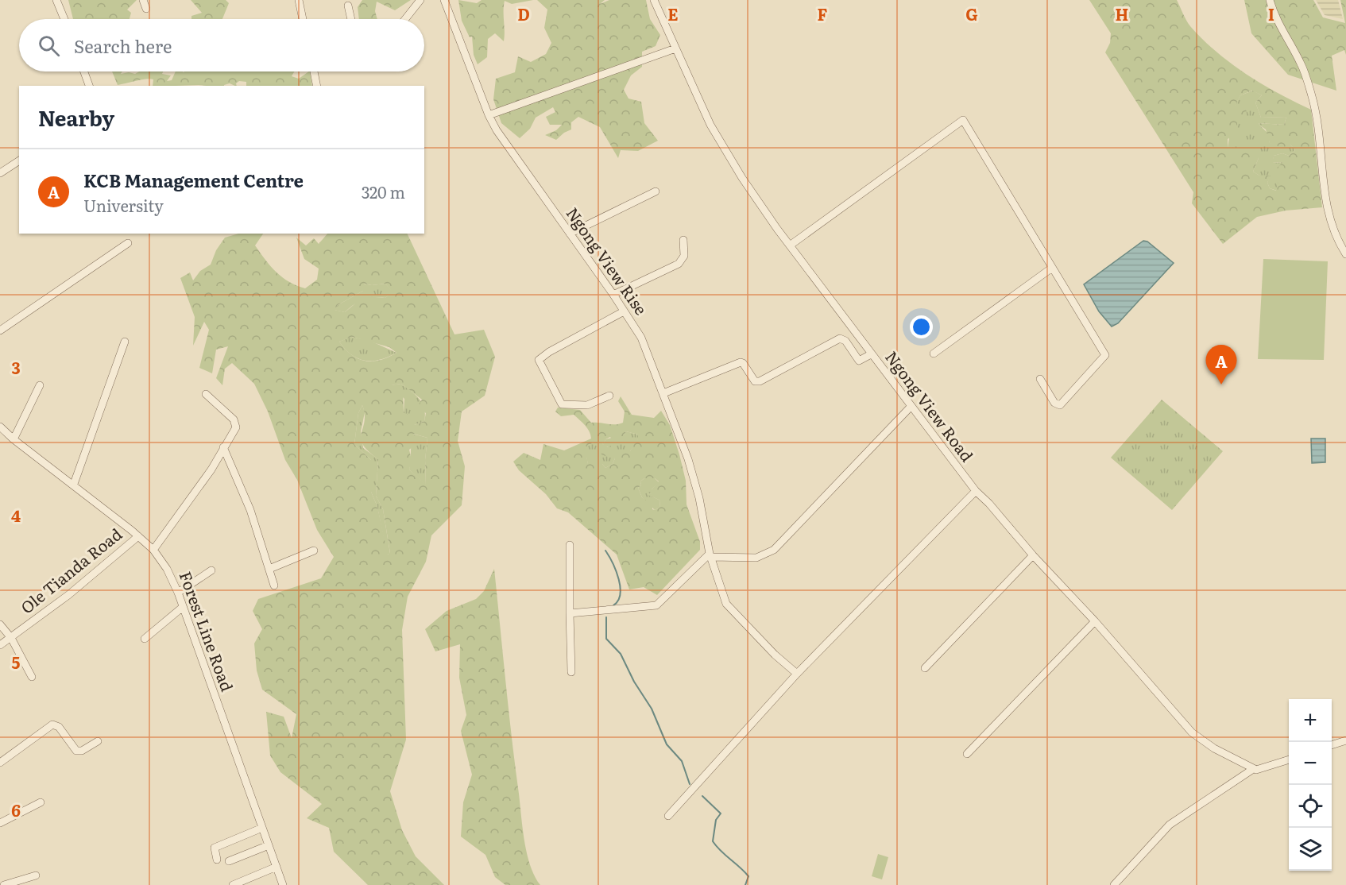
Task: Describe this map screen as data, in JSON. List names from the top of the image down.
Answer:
{
  "streets": {
    "street": [
      "Ngong View Rise",
      "Ngong View Road",
      "Ole Tianda Road",
      "Forest Line Road"
    ]
  },
  "crossings": [
    ["Ole Tianda Road", "Forest Line Road"]
  ],
  "page": {
    "search": "Search here",
    "heading": "Nearby",
    "list": [
      {
        "mark": "A",
        "name": "KCB Management Centre",
        "note": "University",
        "value": "320 m"
      }
    ],
    "pins": "A",
    "map_buttons": ["+", "−"]
  },
  "grid": {
    "columns": [
      "D",
      "E",
      "F",
      "G",
      "H",
      "I"
    ],
    "rows": [
      "3",
      "4",
      "5",
      "6"
    ]
  }
}
